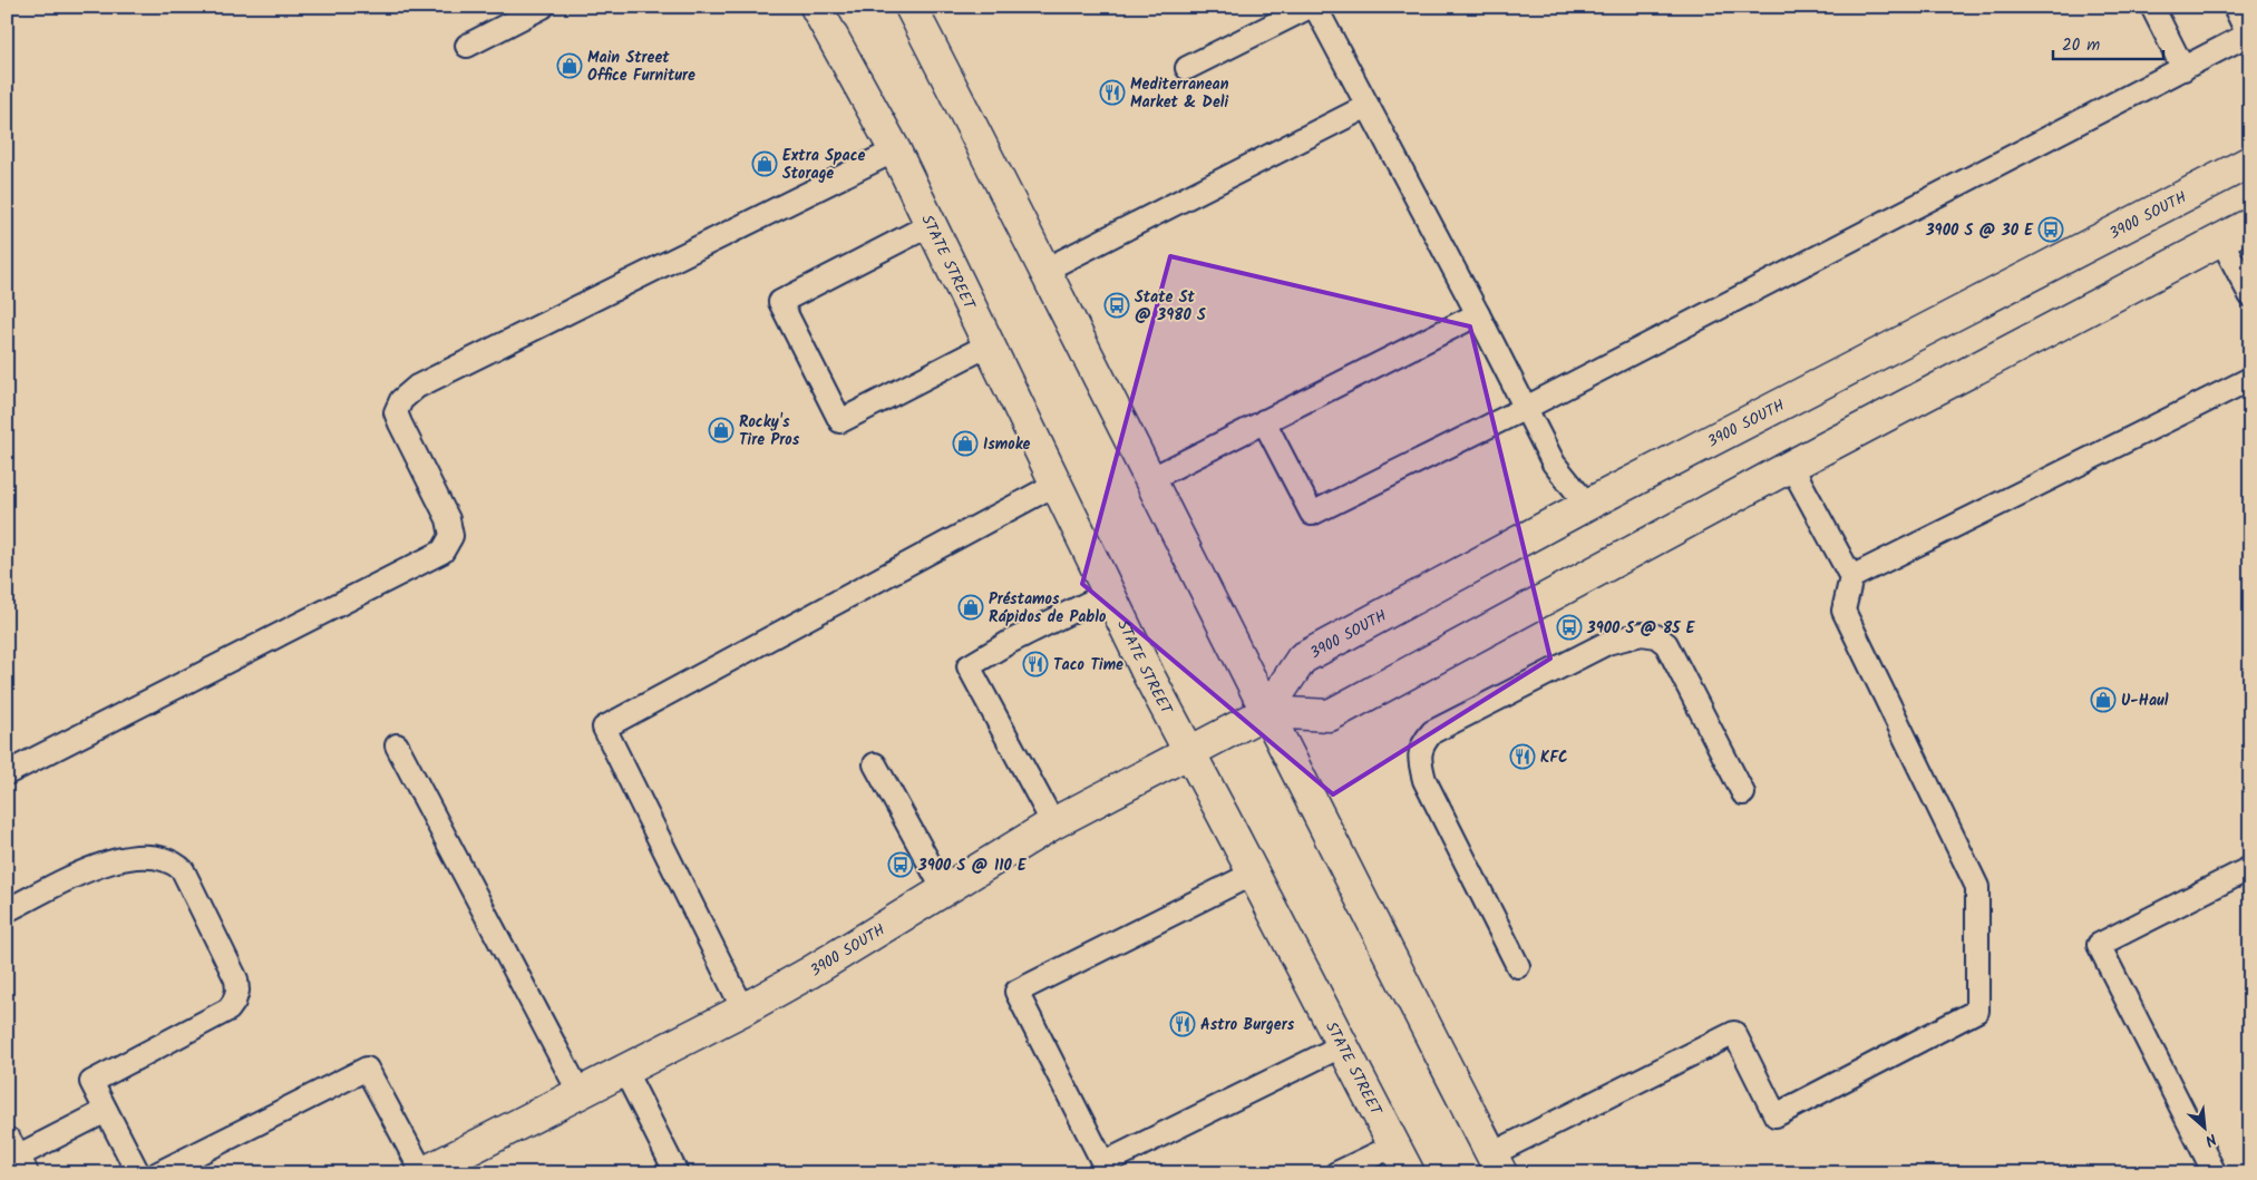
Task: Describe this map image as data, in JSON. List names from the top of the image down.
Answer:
{
  "streets": {
    "main road": ["3900 SOUTH", "STATE STREET"]
  },
  "crossings": [
    ["3900 SOUTH", "STATE STREET"]
  ],
  "places": {
    "shop": [
      "Main Street Office Furniture",
      "Extra Space Storage",
      "Rocky's Tire Pros",
      "Ismoke",
      "Préstamos Rápidos de Pablo",
      "U-Haul"
    ],
    "restaurant": [
      "Mediterranean Market & Deli",
      "Taco Time",
      "KFC",
      "Astro Burgers"
    ],
    "bus stop": [
      "3900 S @ 30 E",
      "State St @ 3980 S",
      "3900 S @ 85 E",
      "3900 S @ 110 E"
    ]
  },
  "scale_bar": "20 m",
  "north": "bottom right"
}
